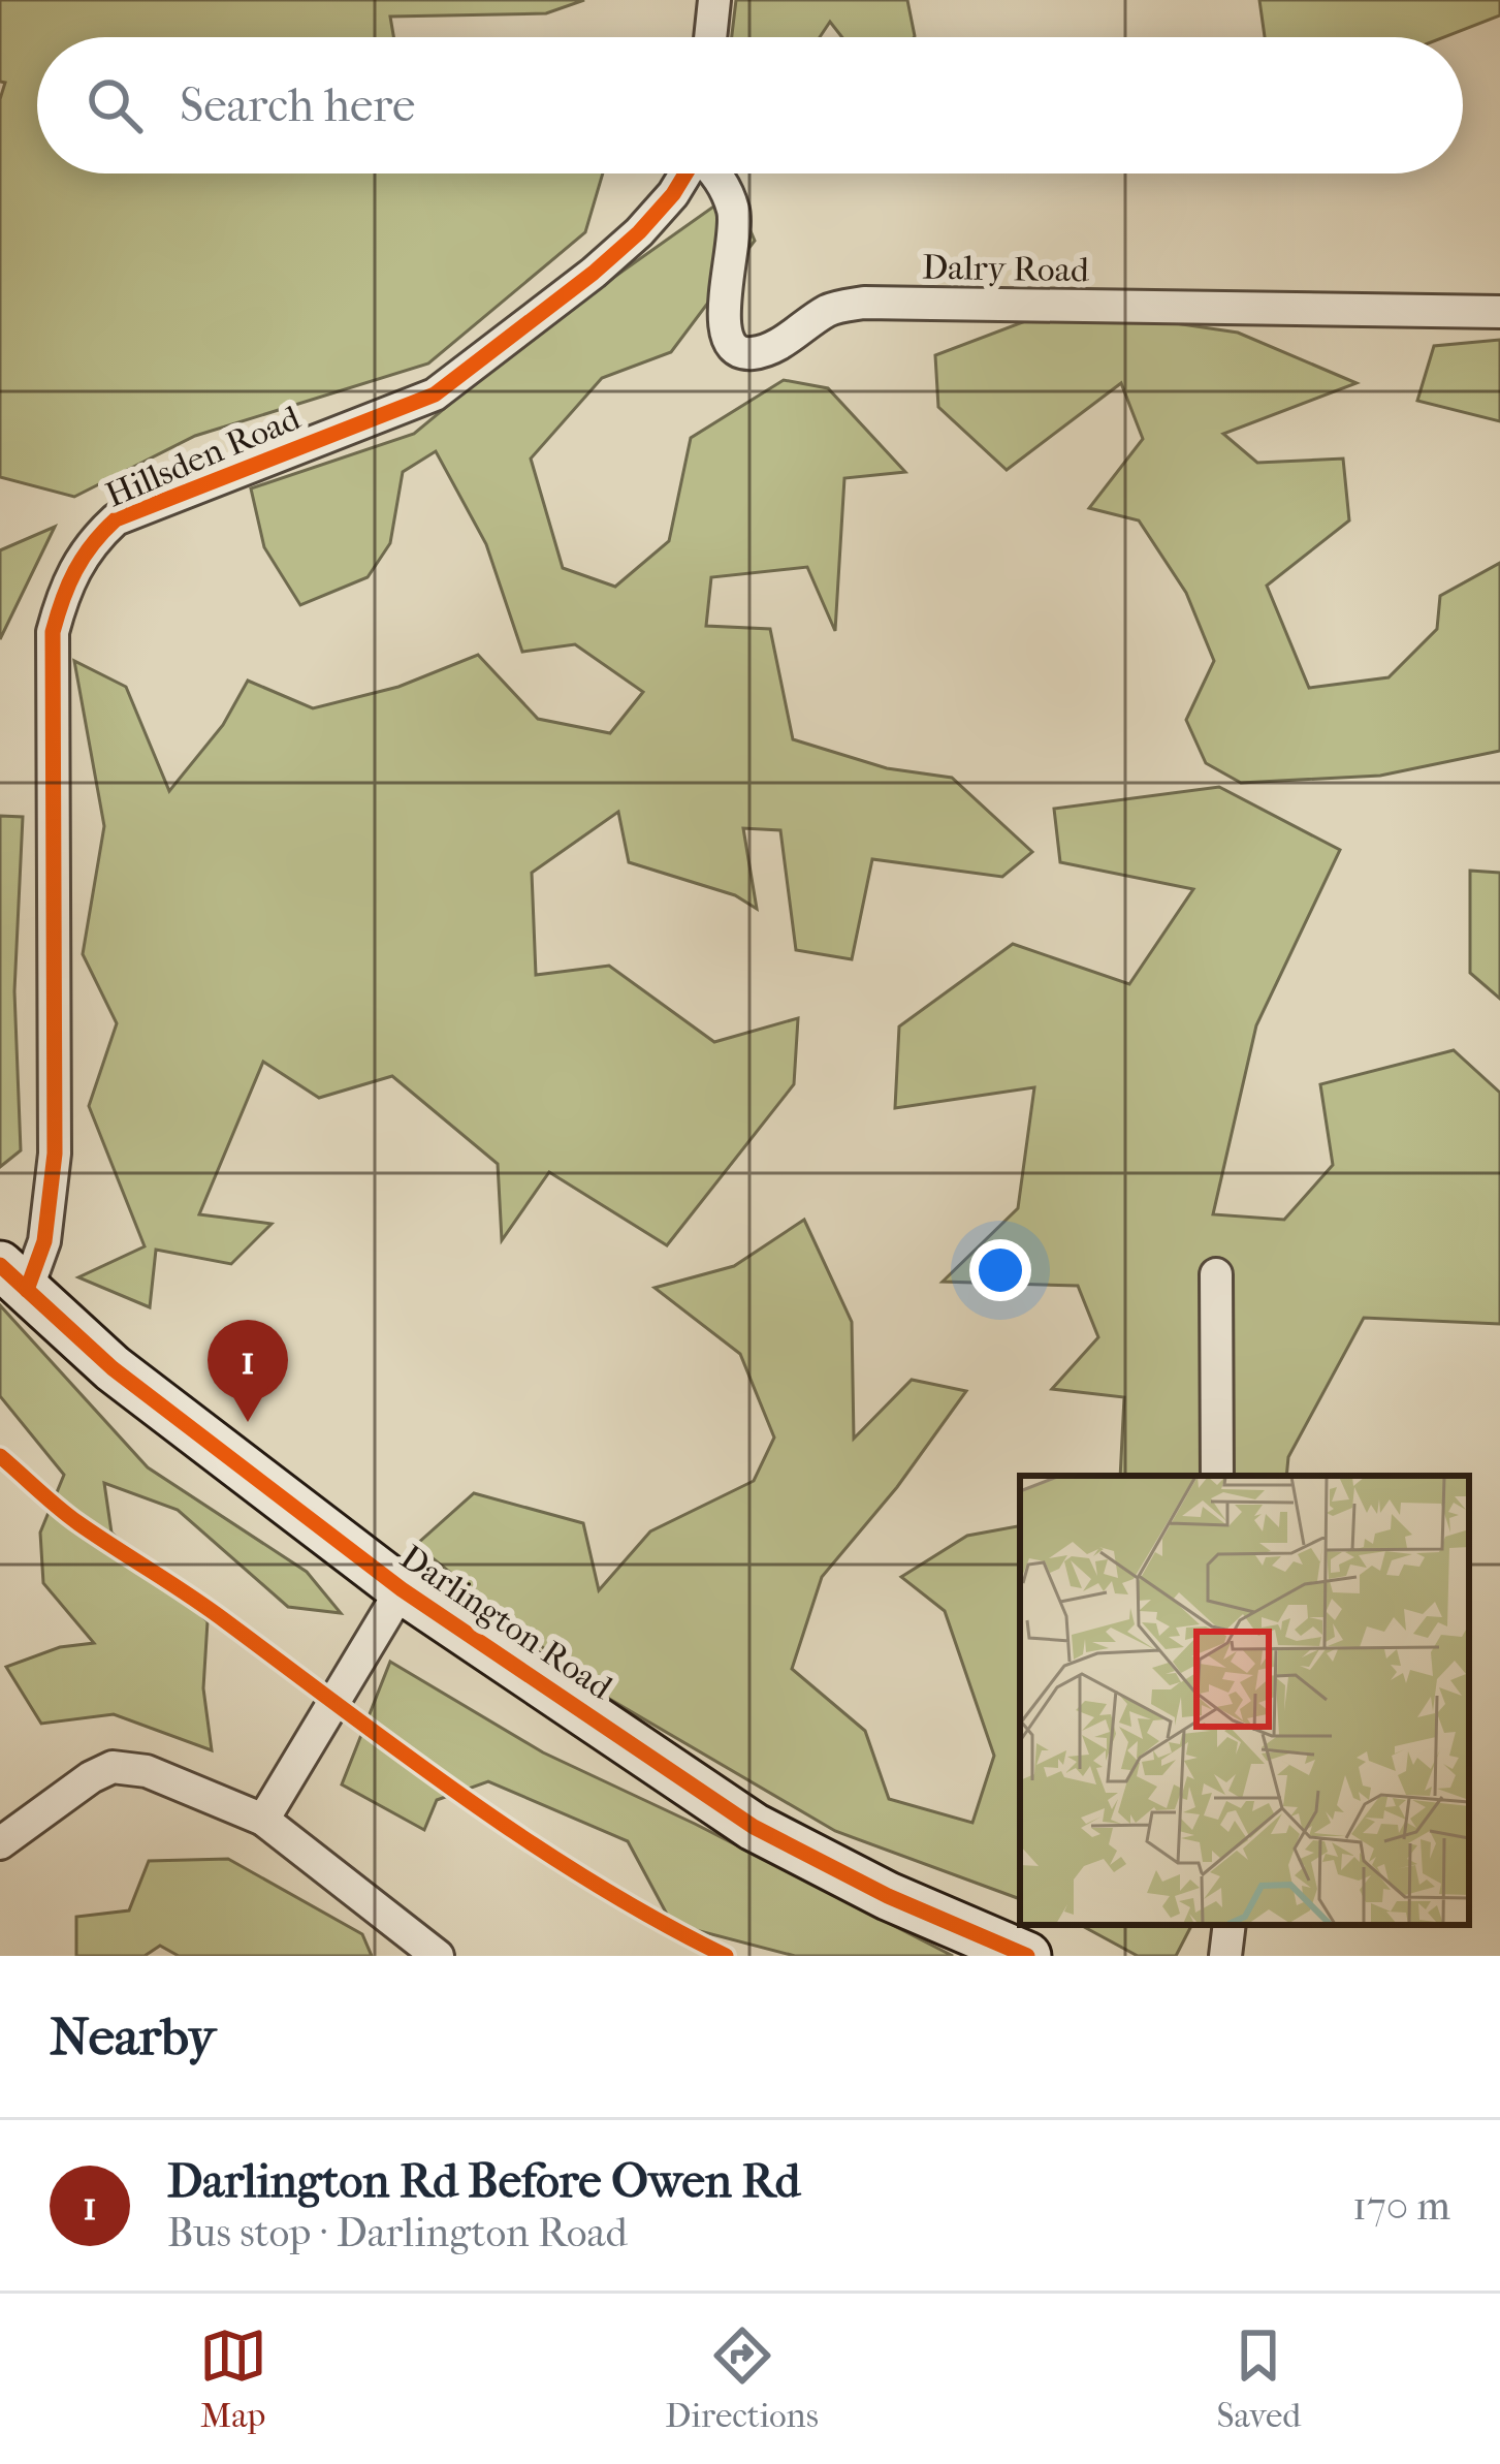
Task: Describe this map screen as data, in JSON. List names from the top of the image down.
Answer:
{
  "streets": {
    "street": ["Dalry Road", "Hillsden Road", "Darlington Road"]
  },
  "crossings": [
    ["Hillsden Road", "Darlington Road"]
  ],
  "page": {
    "search": "Search here",
    "pins": "1",
    "heading": "Nearby",
    "list": [
      {
        "mark": "1",
        "name": "Darlington Rd Before Owen Rd",
        "note": "Bus stop · Darlington Road",
        "value": "170 m"
      }
    ],
    "nav": ["Map", "Directions", "Saved"]
  }
}
